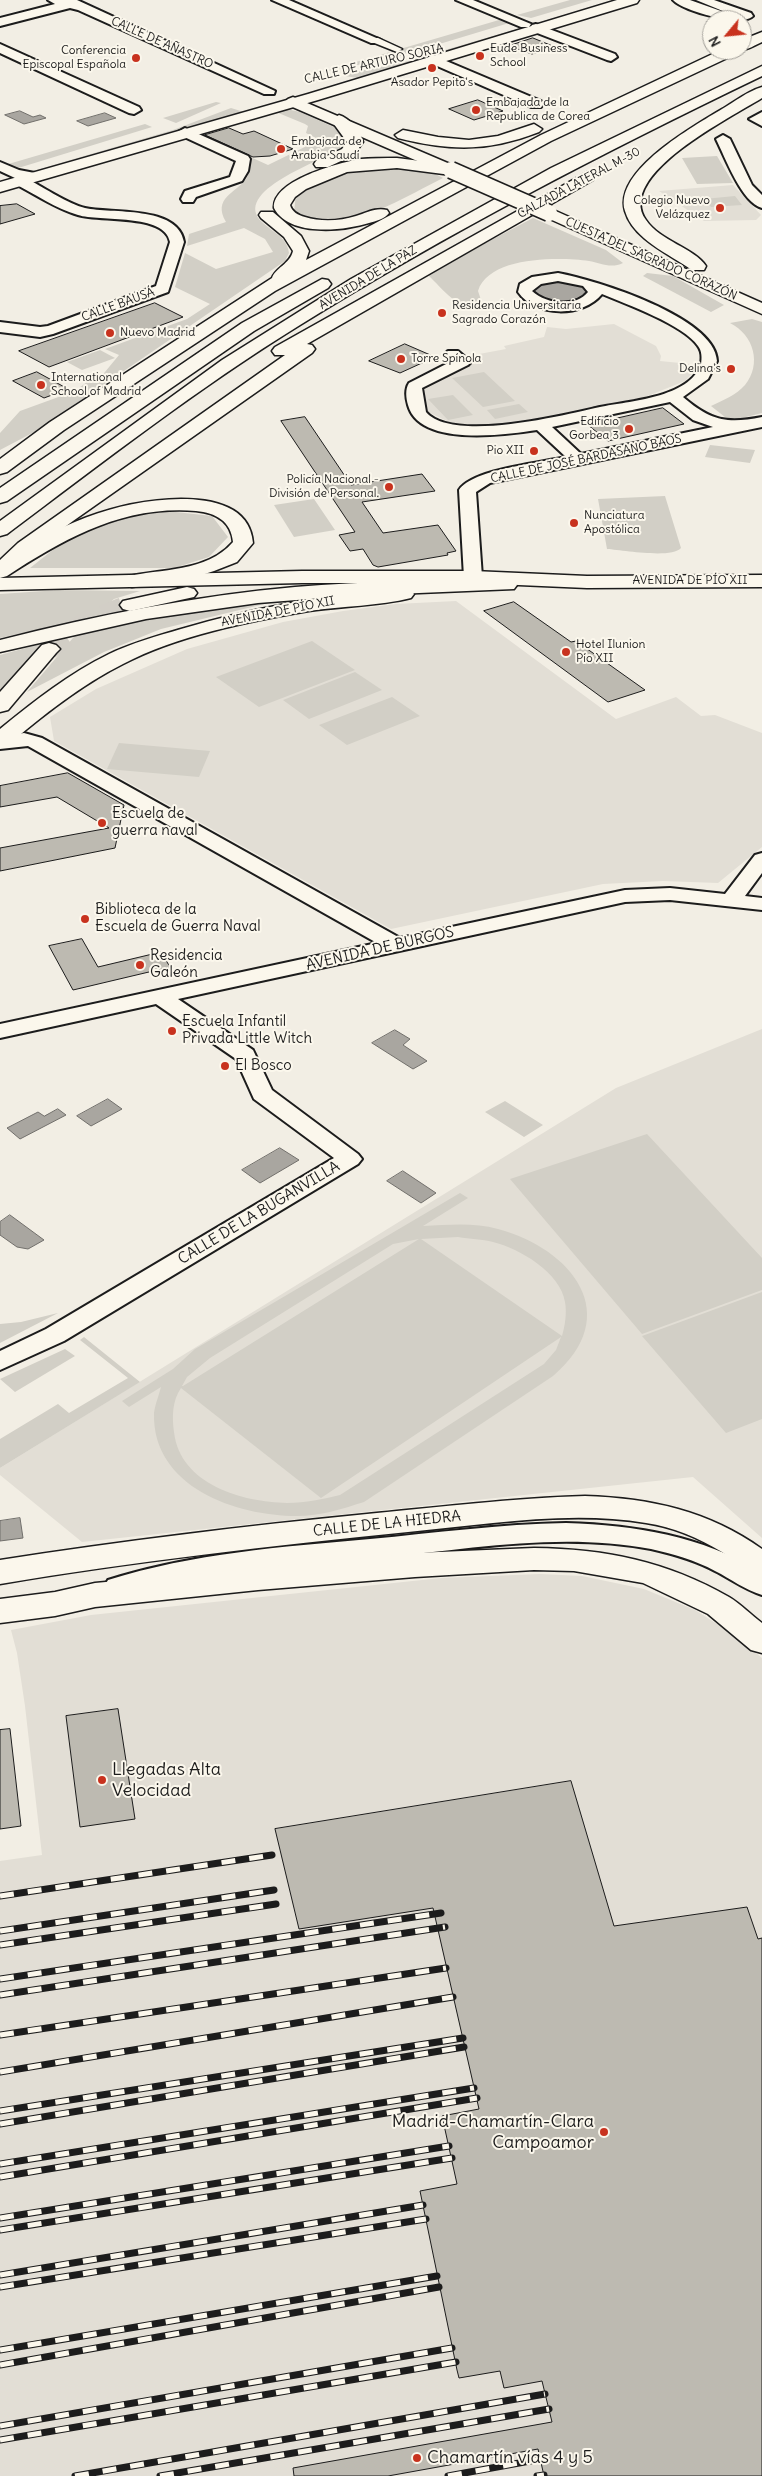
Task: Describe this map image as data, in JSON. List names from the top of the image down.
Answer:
{
  "streets": {
    "main road": [
      "CALLE DE ARTURO SORIA",
      "CALZADA LATERAL M-30",
      "CUESTA DEL SAGRADO CORAZÓN",
      "AVENIDA DE LA PAZ",
      "AVENIDA DE PÍO XII",
      "CALLE DE LA HIEDRA"
    ],
    "street": [
      "CALLE DE AÑASTRO",
      "CALLE BAUSÁ",
      "CALLE DE JOSÉ BARDASANO BAOS",
      "AVENIDA DE BURGOS",
      "CALLE DE LA BUGANVILLA"
    ]
  },
  "crossings": [
    ["CALLE DE AÑASTRO", "CALLE DE ARTURO SORIA"],
    ["CALLE DE AÑASTRO", "CUESTA DEL SAGRADO CORAZÓN"],
    ["CALLE DE ARTURO SORIA", "CUESTA DEL SAGRADO CORAZÓN"],
    ["CALLE DE ARTURO SORIA", "CALLE BAUSÁ"],
    ["CALLE DE JOSÉ BARDASANO BAOS", "AVENIDA DE PÍO XII"],
    ["AVENIDA DE BURGOS", "CALLE DE LA BUGANVILLA"]
  ],
  "places": [
    "Eude Business School",
    "Conferencia Episcopal Española",
    "Asador Pepito's",
    "Embajada de la Republica de Corea",
    "Embajada de Arabia Saudí",
    "Colegio Nuevo Velázquez",
    "Residencia Universitaria Sagrado Corazón",
    "Nuevo Madrid",
    "Torre Spínola",
    "Delina's",
    "International School of Madrid",
    "Edificio Gorbea 3",
    "Pio XII",
    "Policía Nacional - División de Personal.",
    "Nunciatura Apostólica",
    "Hotel Ilunion Pío XII",
    "Escuela de guerra naval",
    "Biblioteca de la Escuela de Guerra Naval",
    "Residencia Galeón",
    "Escuela Infantil Privada Little Witch",
    "El Bosco",
    "Llegadas Alta Velocidad",
    "Madrid-Chamartín-Clara Campoamor",
    "Chamartín vías 4 y 5"
  ],
  "north": "bottom left"
}
